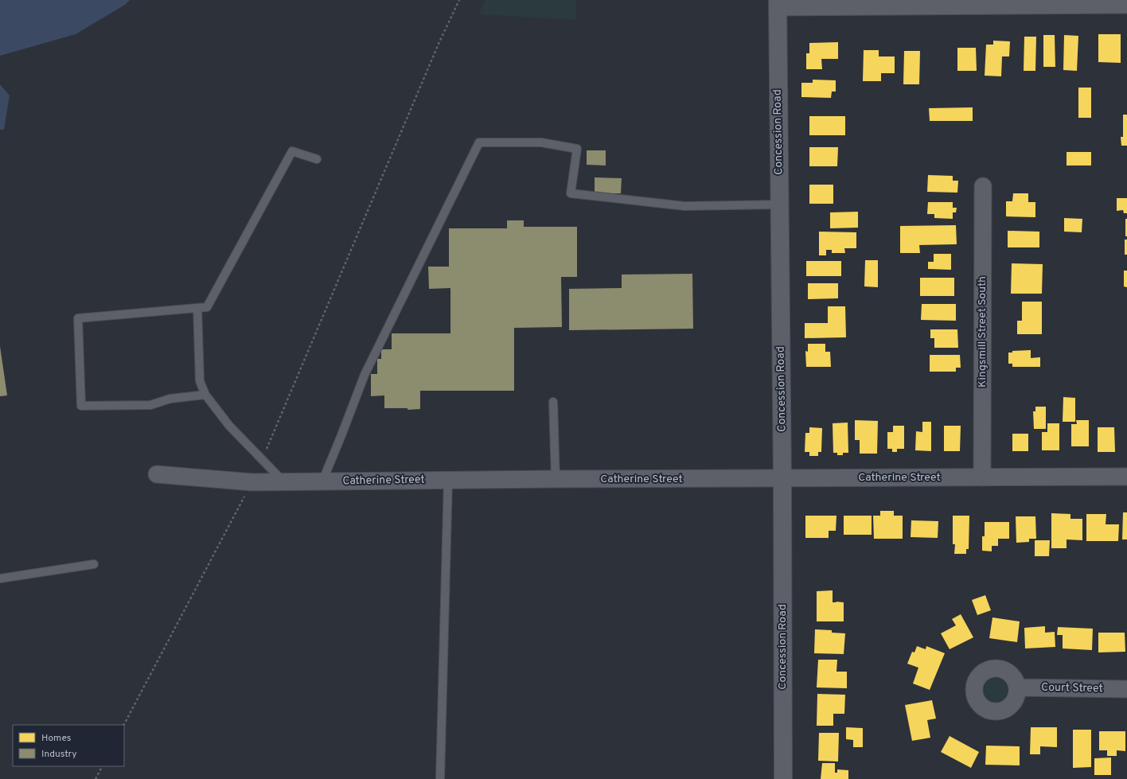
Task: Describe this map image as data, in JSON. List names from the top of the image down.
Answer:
{
  "streets": {
    "street": [
      "Concession Road",
      "Kingsmill Street South",
      "Catherine Street",
      "Court Street"
    ]
  },
  "crossings": [
    ["Concession Road", "Catherine Street"],
    ["Kingsmill Street South", "Catherine Street"]
  ],
  "legend": ["Homes", "Industry"]
}
